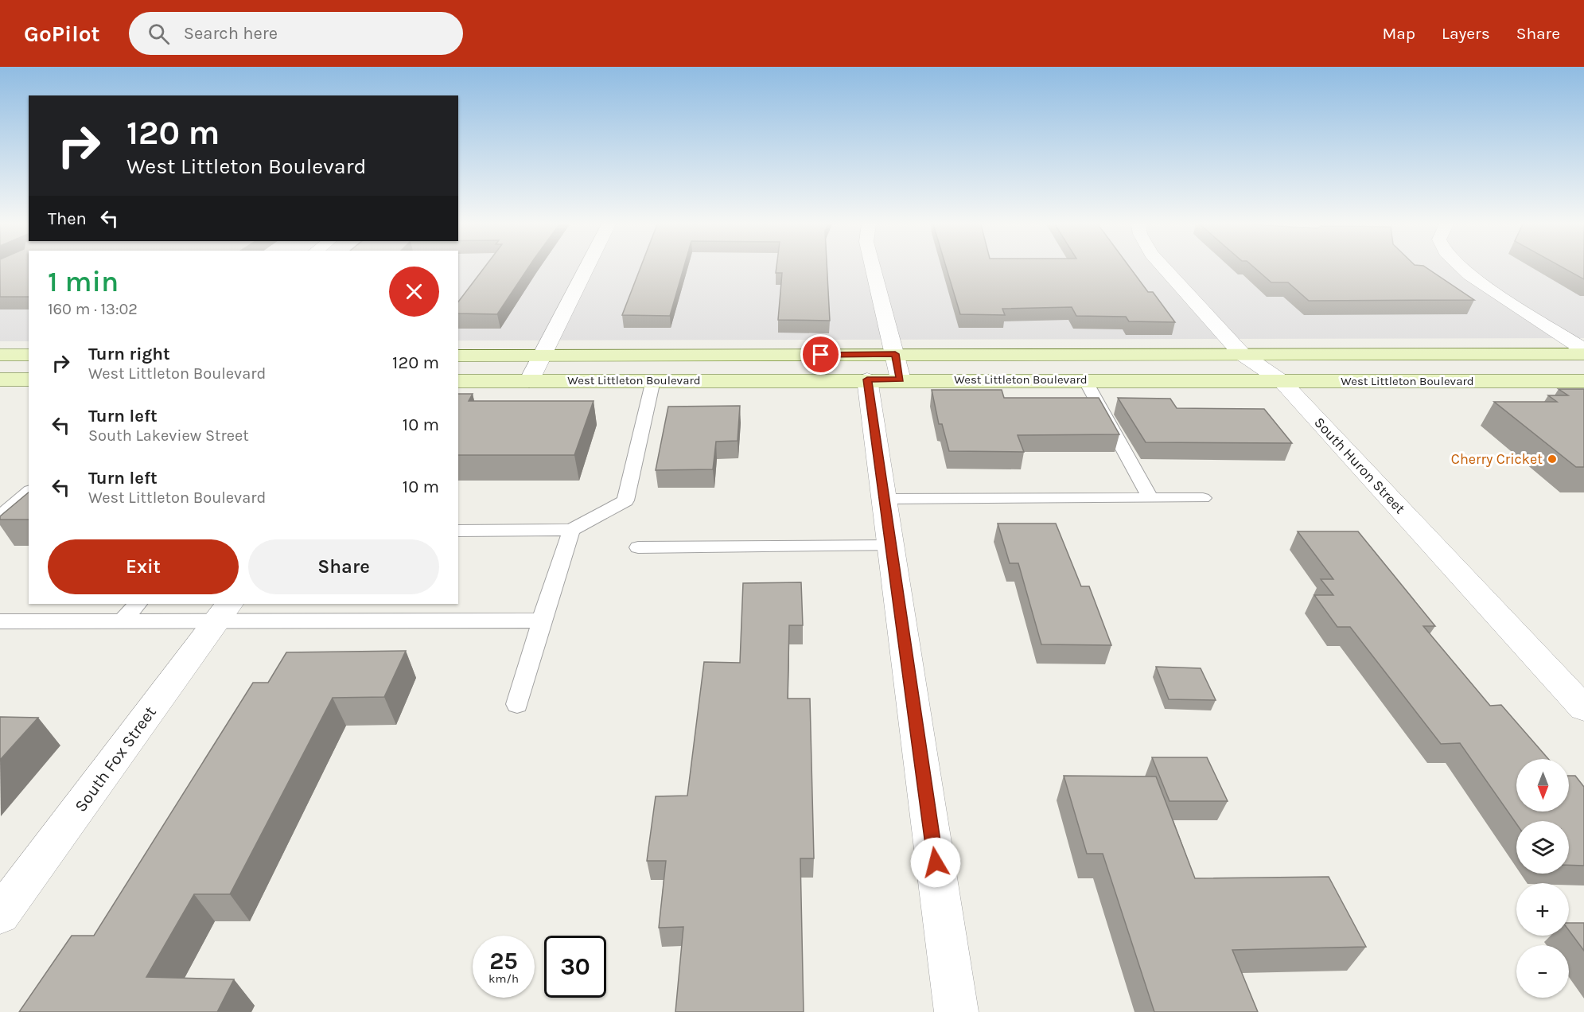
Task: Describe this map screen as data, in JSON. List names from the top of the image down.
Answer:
{
  "streets": {
    "main road": ["West Littleton Boulevard"],
    "street": ["South Huron Street", "South Fox Street"]
  },
  "crossings": [
    ["West Littleton Boulevard", "South Huron Street"]
  ],
  "places": ["Cherry Cricket"],
  "north": "bottom",
  "page": {
    "header": "GoPilot",
    "search": "Search here",
    "nav": ["Map", "Layers", "Share"],
    "turn": ["120 m", "West Littleton Boulevard"],
    "then": "Then",
    "heading": ["1 min", "160 m · 13:02"],
    "list": [
      {
        "name": "Turn right",
        "note": "West Littleton Boulevard",
        "value": "120 m"
      },
      {
        "name": "Turn left",
        "note": "South Lakeview Street",
        "value": "10 m"
      },
      {
        "name": "Turn left",
        "note": "West Littleton Boulevard",
        "value": "10 m"
      }
    ],
    "buttons": ["Exit", "Share"],
    "map_buttons": ["+", "−"],
    "speed": "25 km/h",
    "limit": "30"
  }
}
